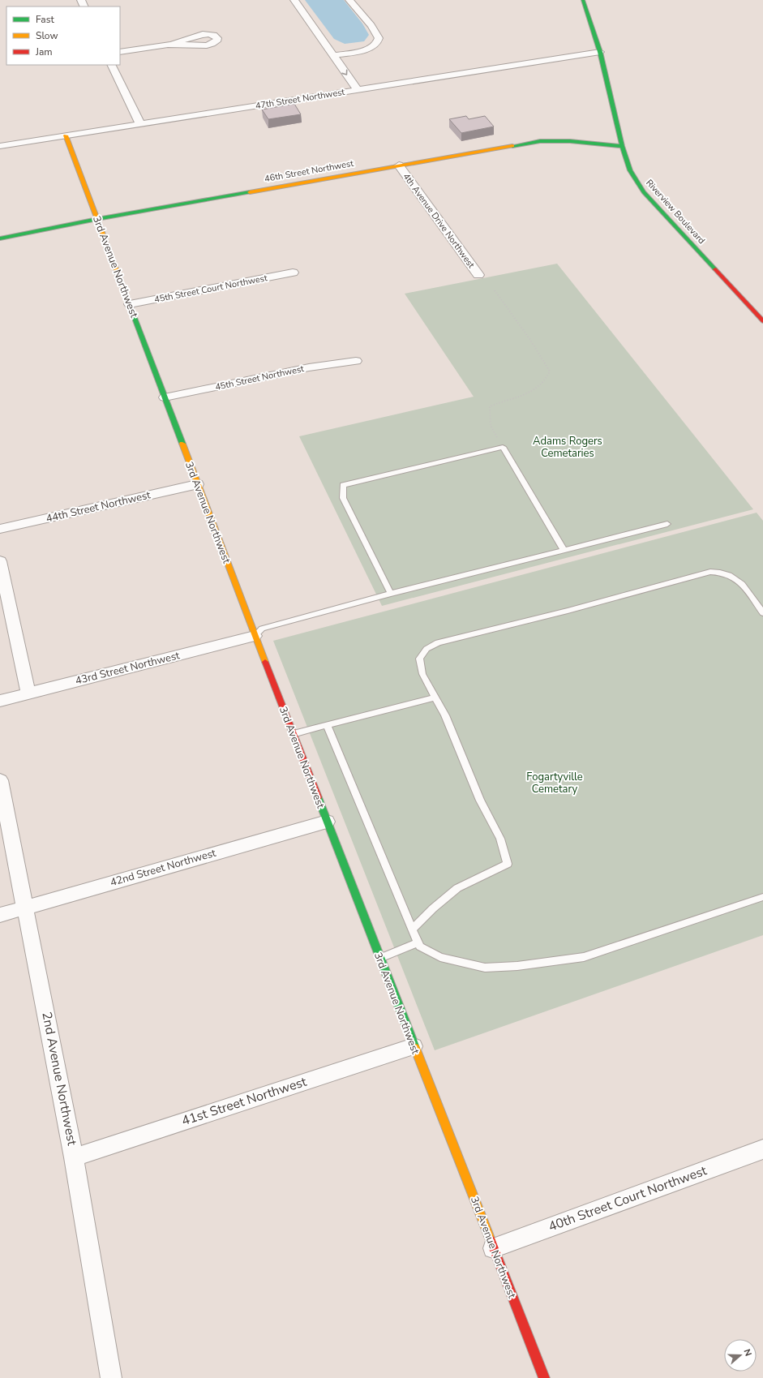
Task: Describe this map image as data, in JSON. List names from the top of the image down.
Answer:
{
  "streets": {
    "street": [
      "47th Street Northwest",
      "46th Street Northwest",
      "Riverview Boulevard",
      "4th Avenue Drive Northwest",
      "3rd Avenue Northwest",
      "45th Street Court Northwest",
      "45th Street Northwest",
      "44th Street Northwest",
      "43rd Street Northwest",
      "42nd Street Northwest",
      "2nd Avenue Northwest",
      "41st Street Northwest",
      "40th Street Court Northwest"
    ]
  },
  "crossings": [
    ["47th Street Northwest", "Riverview Boulevard"],
    ["47th Street Northwest", "3rd Avenue Northwest"],
    ["46th Street Northwest", "Riverview Boulevard"],
    ["46th Street Northwest", "4th Avenue Drive Northwest"],
    ["46th Street Northwest", "3rd Avenue Northwest"],
    ["3rd Avenue Northwest", "45th Street Court Northwest"],
    ["3rd Avenue Northwest", "45th Street Northwest"],
    ["3rd Avenue Northwest", "44th Street Northwest"],
    ["3rd Avenue Northwest", "43rd Street Northwest"],
    ["3rd Avenue Northwest", "42nd Street Northwest"],
    ["3rd Avenue Northwest", "41st Street Northwest"],
    ["3rd Avenue Northwest", "40th Street Court Northwest"],
    ["42nd Street Northwest", "2nd Avenue Northwest"],
    ["2nd Avenue Northwest", "41st Street Northwest"]
  ],
  "parks": ["Adams Rogers Cemetaries", "Fogartyville Cemetary"],
  "legend": ["Fast", "Slow", "Jam"],
  "north": "right"
}
